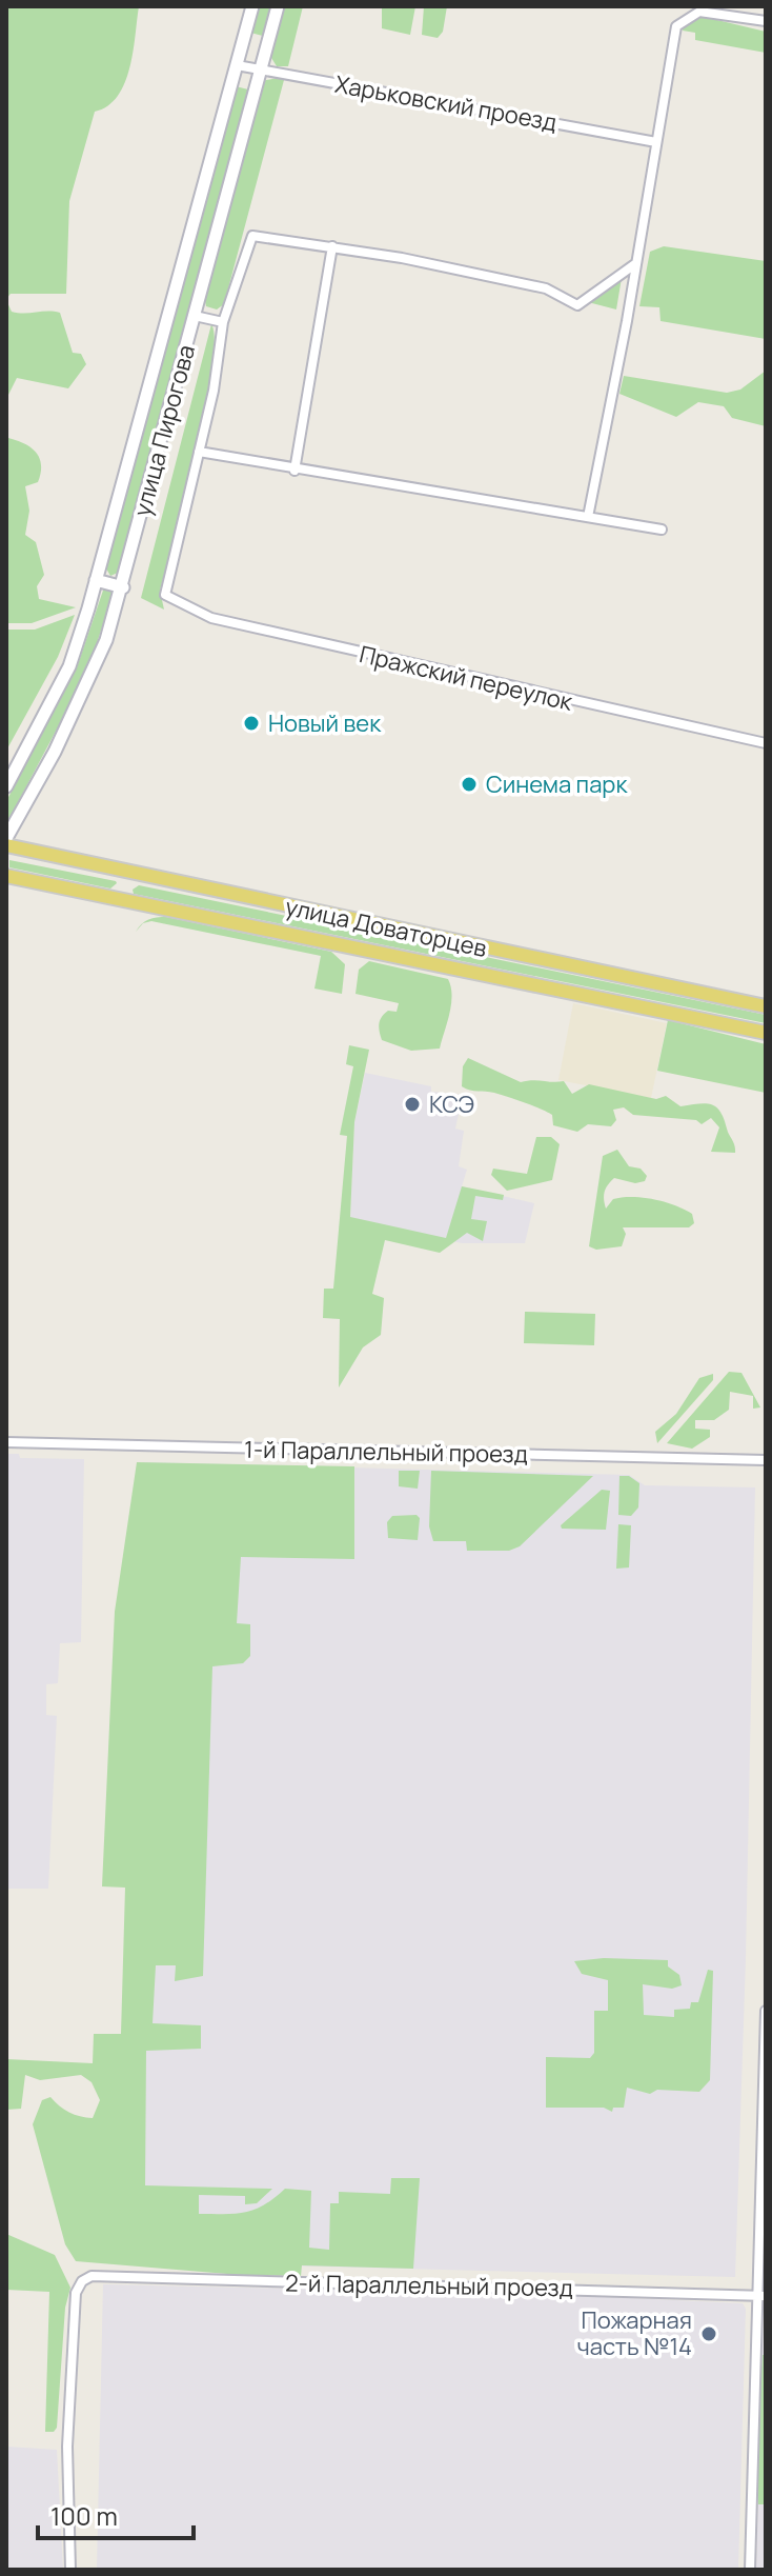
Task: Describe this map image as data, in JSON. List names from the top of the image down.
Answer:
{
  "streets": {
    "main road": ["улица Пирогова", "улица Доваторцев"],
    "street": [
      "Харьковский проезд",
      "Пражский переулок",
      "1-й Параллельный проезд",
      "2-й Параллельный проезд"
    ]
  },
  "crossings": [
    ["Харьковский проезд", "улица Пирогова"]
  ],
  "places": [
    "Новый век",
    "Синема парк",
    "КСЭ",
    "Пожарная часть №14"
  ],
  "scale_bar": "100 m"
}
